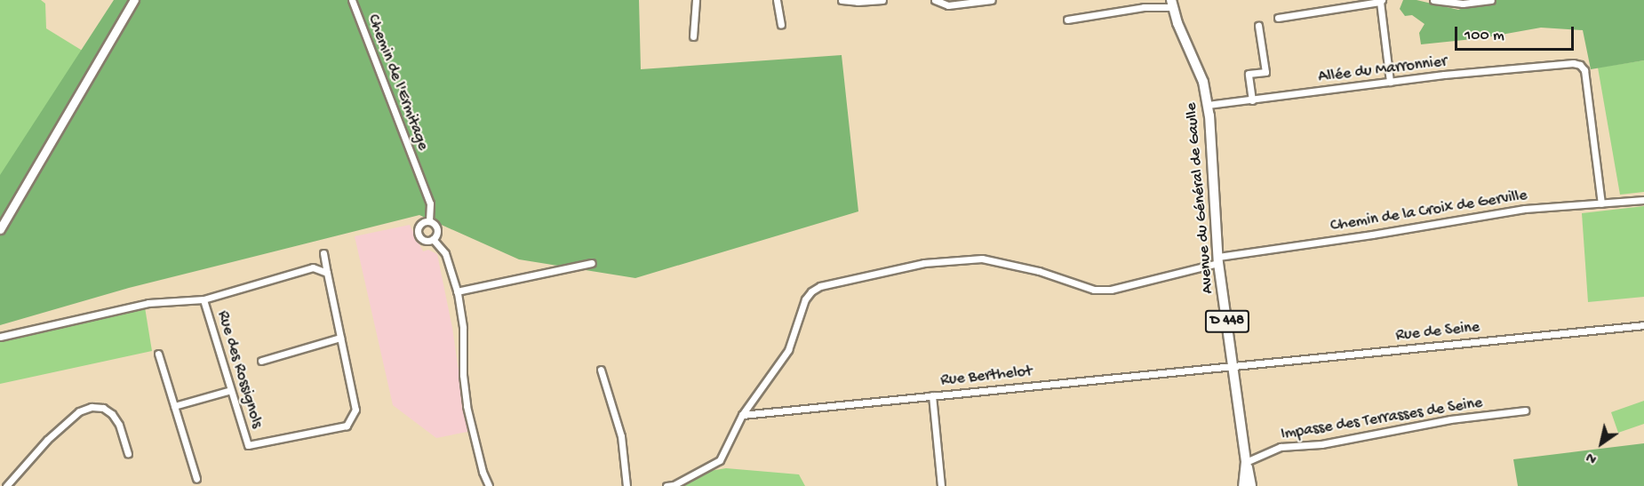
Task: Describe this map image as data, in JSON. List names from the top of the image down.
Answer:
{
  "streets": {
    "main road": ["Avenue du Général de Gaulle", "D 448"],
    "street": [
      "Allée du Marronnier",
      "Chemin de l'Ermitage",
      "Chemin de la Croix de Gerville",
      "Rue de Seine",
      "Rue des Rossignols",
      "Rue Berthelot",
      "Impasse des Terrasses de Seine"
    ]
  },
  "crossings": [
    ["Allée du Marronnier", "Avenue du Général de Gaulle"],
    ["Allée du Marronnier", "Chemin de la Croix de Gerville"],
    ["Avenue du Général de Gaulle", "Chemin de la Croix de Gerville"],
    ["Avenue du Général de Gaulle", "Rue de Seine"],
    ["Avenue du Général de Gaulle", "Rue Berthelot"],
    ["Avenue du Général de Gaulle", "Impasse des Terrasses de Seine"],
    ["Chemin de la Croix de Gerville", "Rue Berthelot"],
    ["Rue de Seine", "Rue Berthelot"]
  ],
  "scale_bar": "100 m",
  "north": "bottom left"
}
